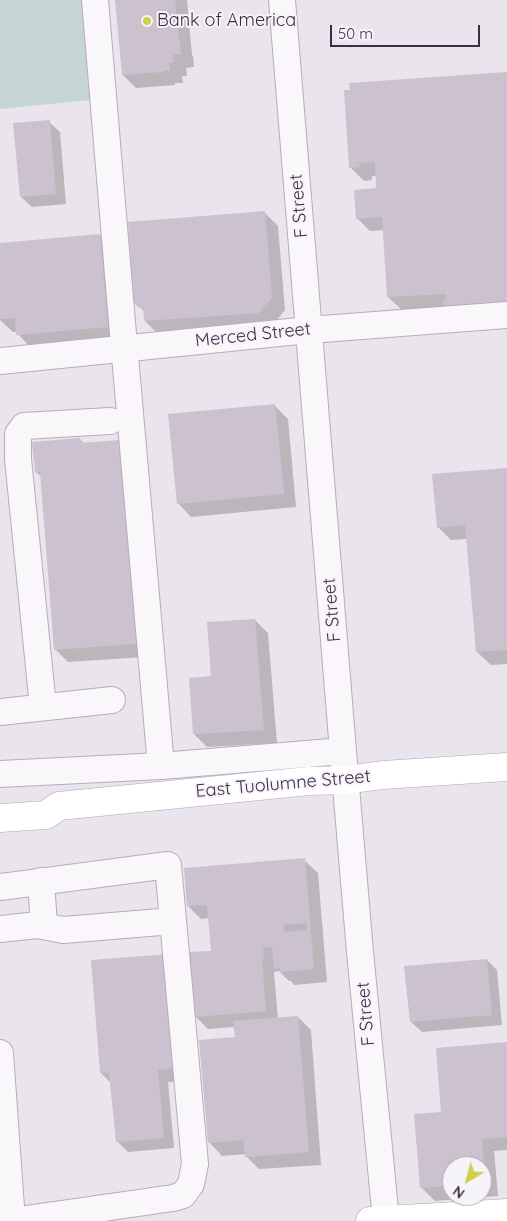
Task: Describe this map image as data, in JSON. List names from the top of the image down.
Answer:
{
  "streets": {
    "main road": ["East Tuolumne Street"],
    "street": ["F Street", "Merced Street"]
  },
  "crossings": [
    ["F Street", "Merced Street"],
    ["F Street", "East Tuolumne Street"]
  ],
  "places": ["Bank of America"],
  "scale_bar": "50 m",
  "north": "bottom left"
}
